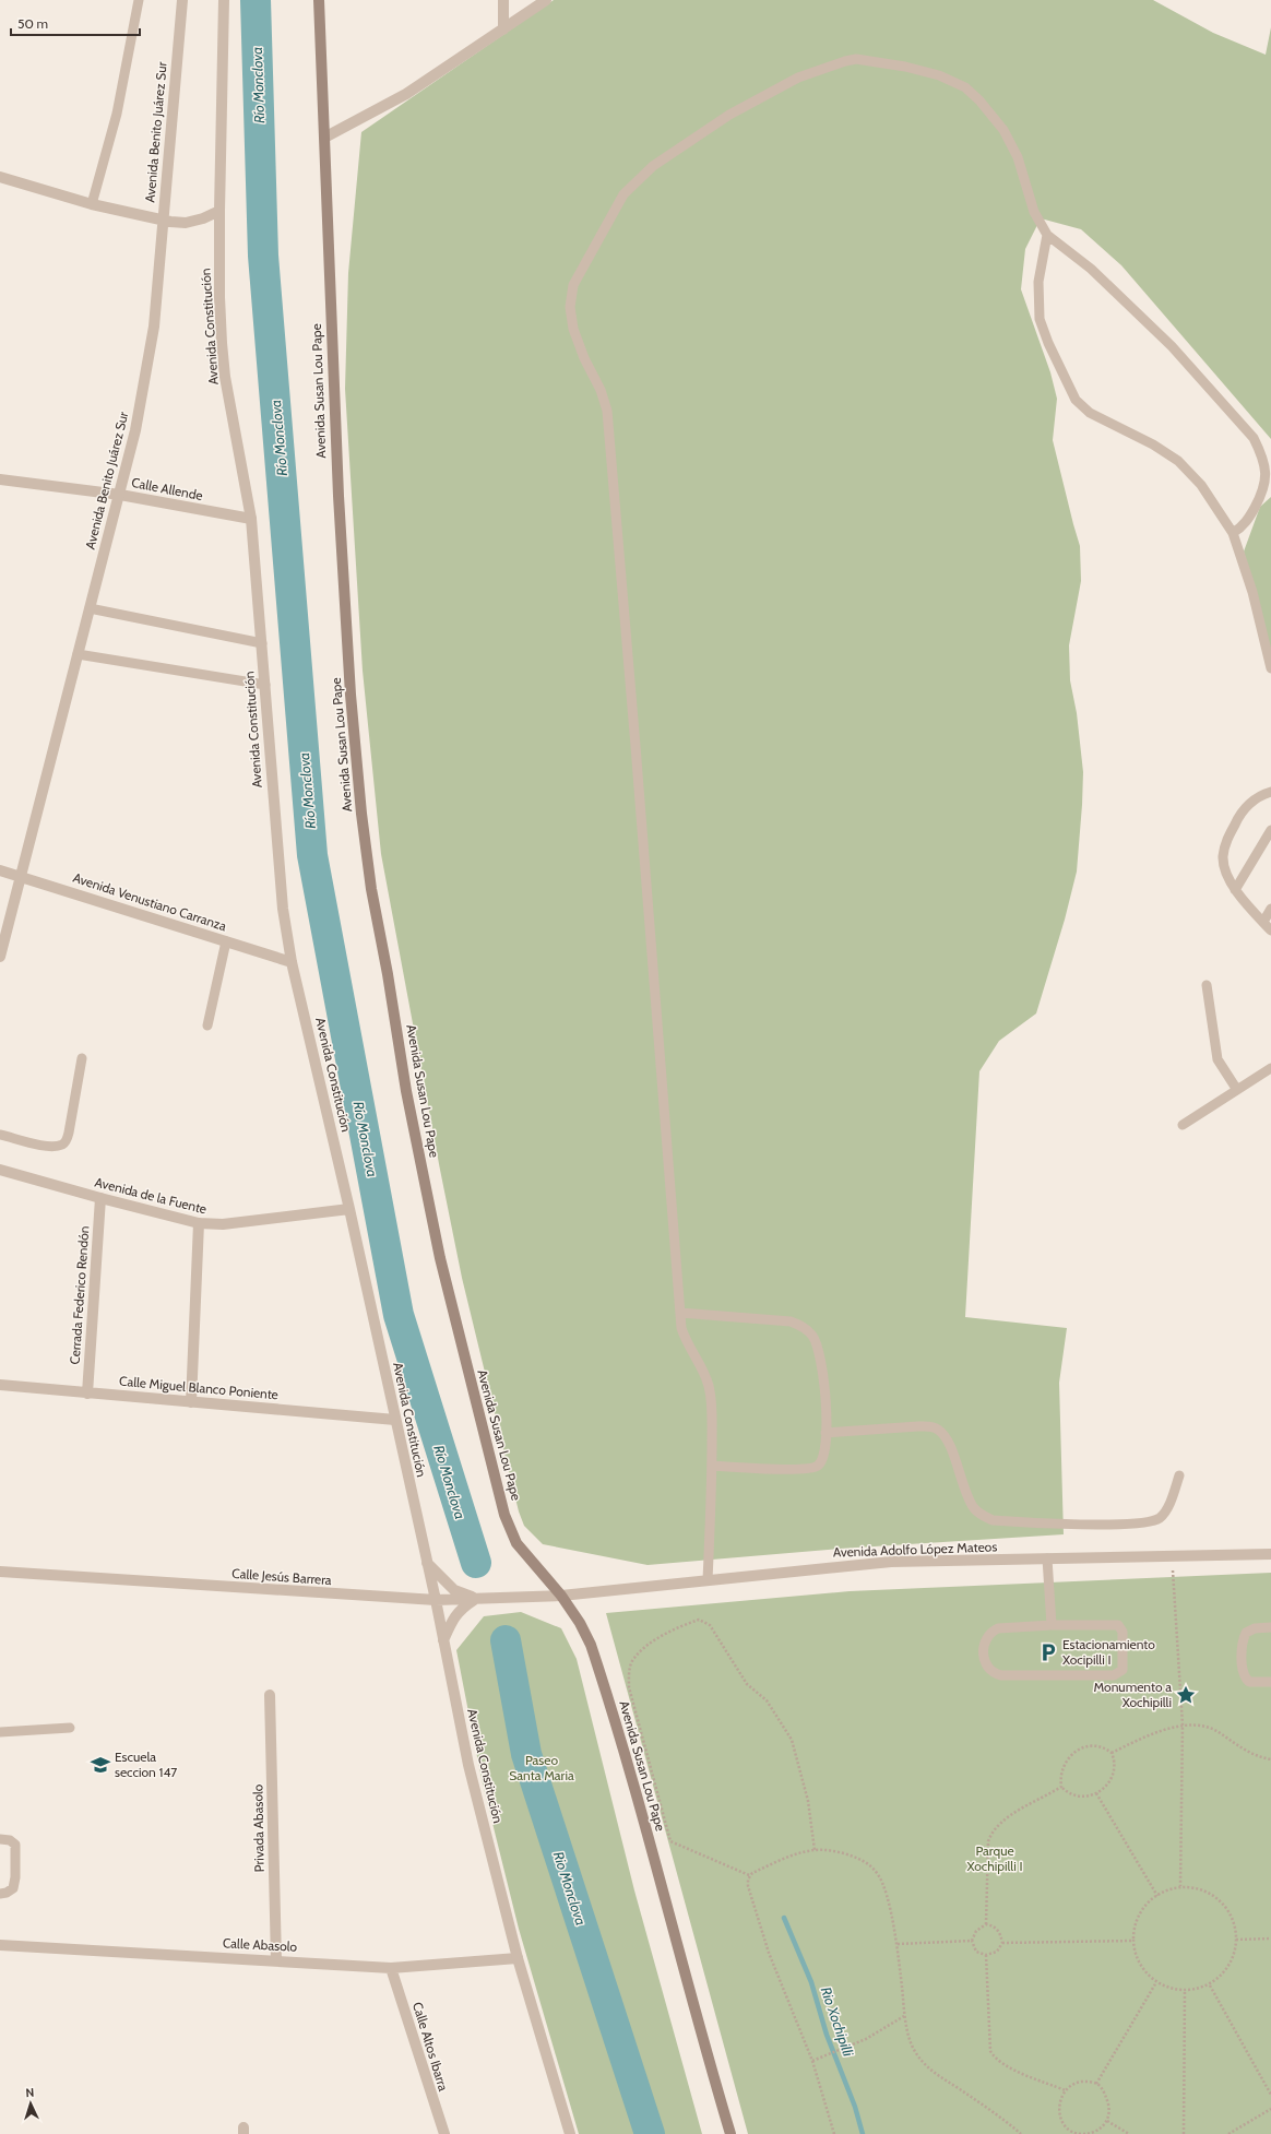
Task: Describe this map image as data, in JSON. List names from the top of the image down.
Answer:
{
  "streets": {
    "main road": ["Avenida Susan Lou Pape"],
    "street": [
      "Avenida Benito Juárez Sur",
      "Avenida Constitución",
      "Calle Allende",
      "Avenida Venustiano Carranza",
      "Avenida de la Fuente",
      "Cerrada Federico Rendón",
      "Calle Miguel Blanco Poniente",
      "Avenida Adolfo López Mateos",
      "Calle Jesús Barrera",
      "Privada Abasolo",
      "Calle Abasolo",
      "Calle Altos Ibarra"
    ]
  },
  "crossings": [
    ["Avenida Benito Juárez Sur", "Calle Allende"],
    ["Avenida Benito Juárez Sur", "Avenida Venustiano Carranza"],
    ["Avenida Constitución", "Calle Allende"],
    ["Avenida Constitución", "Avenida Venustiano Carranza"],
    ["Avenida Constitución", "Avenida de la Fuente"],
    ["Avenida Constitución", "Calle Miguel Blanco Poniente"],
    ["Avenida Constitución", "Calle Jesús Barrera"],
    ["Avenida Constitución", "Calle Abasolo"],
    ["Avenida Susan Lou Pape", "Avenida Adolfo López Mateos"],
    ["Avenida Susan Lou Pape", "Calle Jesús Barrera"],
    ["Avenida de la Fuente", "Cerrada Federico Rendón"],
    ["Cerrada Federico Rendón", "Calle Miguel Blanco Poniente"],
    ["Avenida Adolfo López Mateos", "Calle Jesús Barrera"],
    ["Privada Abasolo", "Calle Abasolo"],
    ["Calle Abasolo", "Calle Altos Ibarra"]
  ],
  "water": ["Río Monclova", "Rio Monclova", "Rio Xochipilli"],
  "parks": ["Paseo Santa Maria", "Parque Xochipilli I"],
  "places": {
    "parking": ["Estacionamiento Xocipilli I"],
    "place": ["Monumento a Xochipilli"],
    "school or university": ["Escuela seccion 147"]
  },
  "scale_bar": "50 m",
  "north": "top"
}
